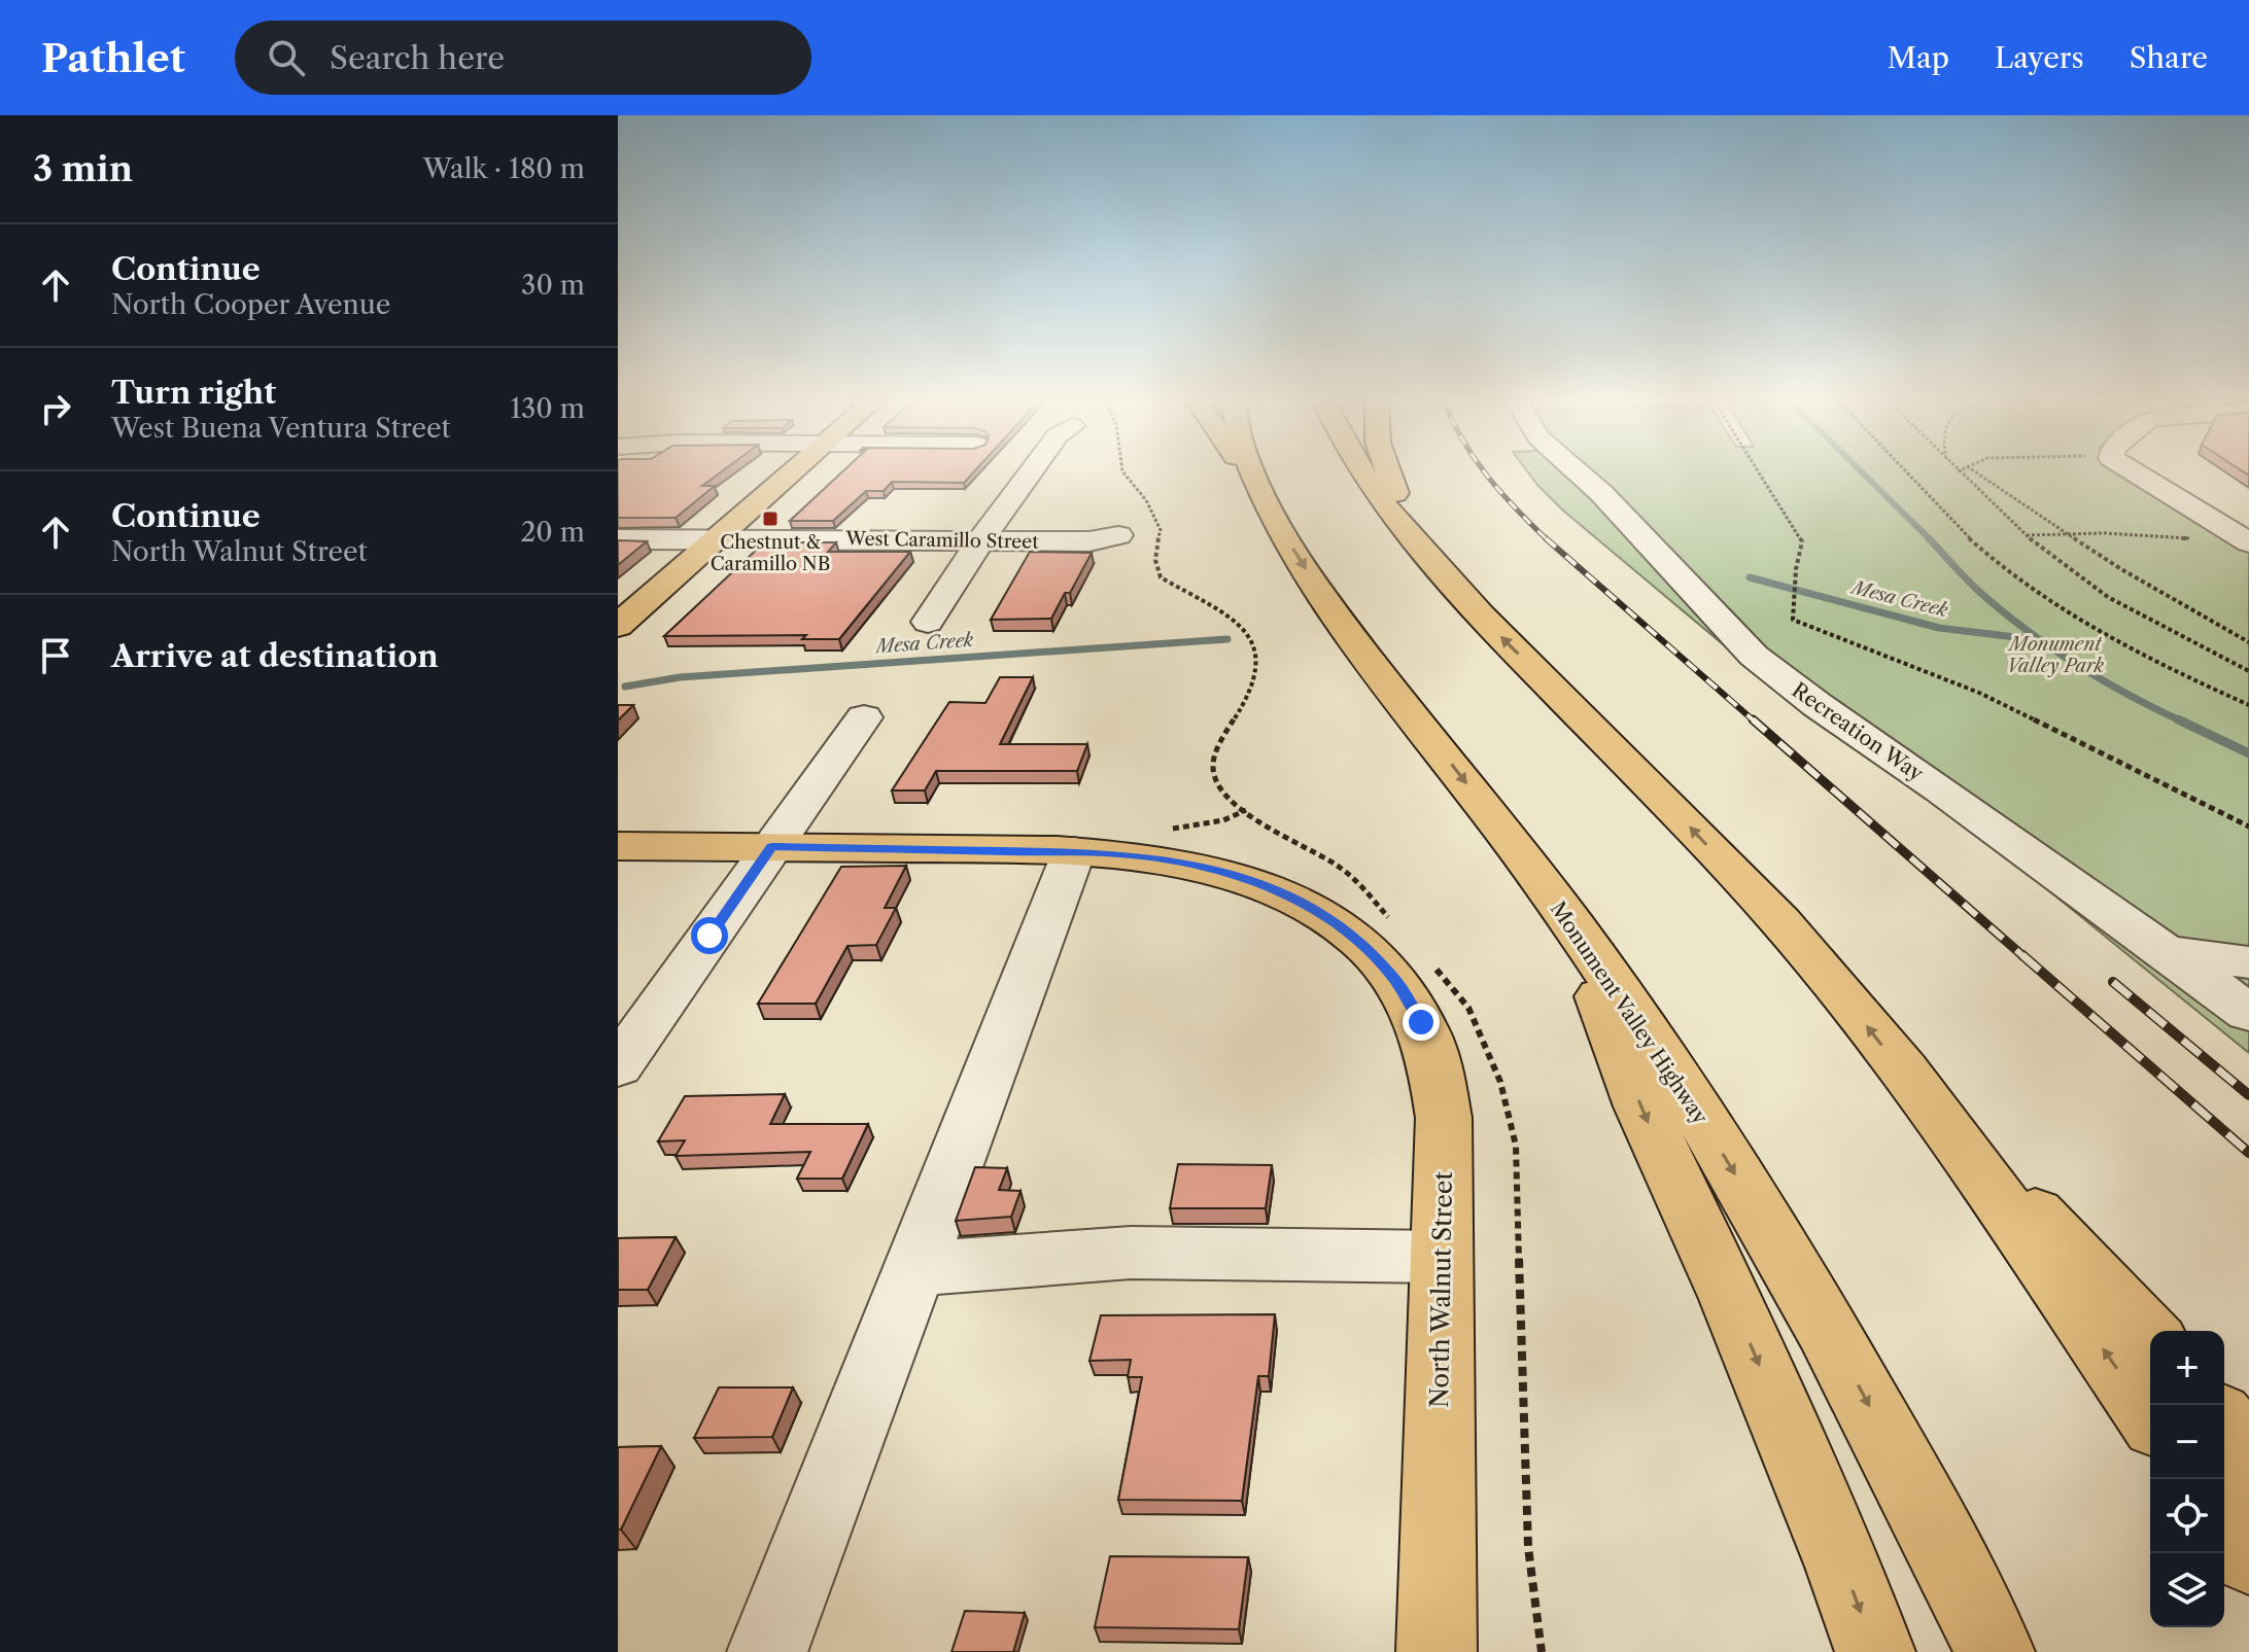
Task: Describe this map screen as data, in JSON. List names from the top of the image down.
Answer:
{
  "streets": {
    "main road": ["Monument Valley Highway", "North Walnut Street"],
    "street": ["West Caramillo Street", "Recreation Way"]
  },
  "water": ["Mesa Creek"],
  "parks": ["Monument Valley Park"],
  "places": {
    "transit": ["Chestnut & Caramillo NB"]
  },
  "page": {
    "header": "Pathlet",
    "search": "Search here",
    "nav": ["Map", "Layers", "Share"],
    "heading": ["3 min", "Walk · 180 m"],
    "list": [
      ["Continue", "North Cooper Avenue", "30 m"],
      ["Turn right", "West Buena Ventura Street", "130 m"],
      ["Continue", "North Walnut Street", "20 m"],
      "Arrive at destination"
    ],
    "map_buttons": ["+", "−"]
  }
}
